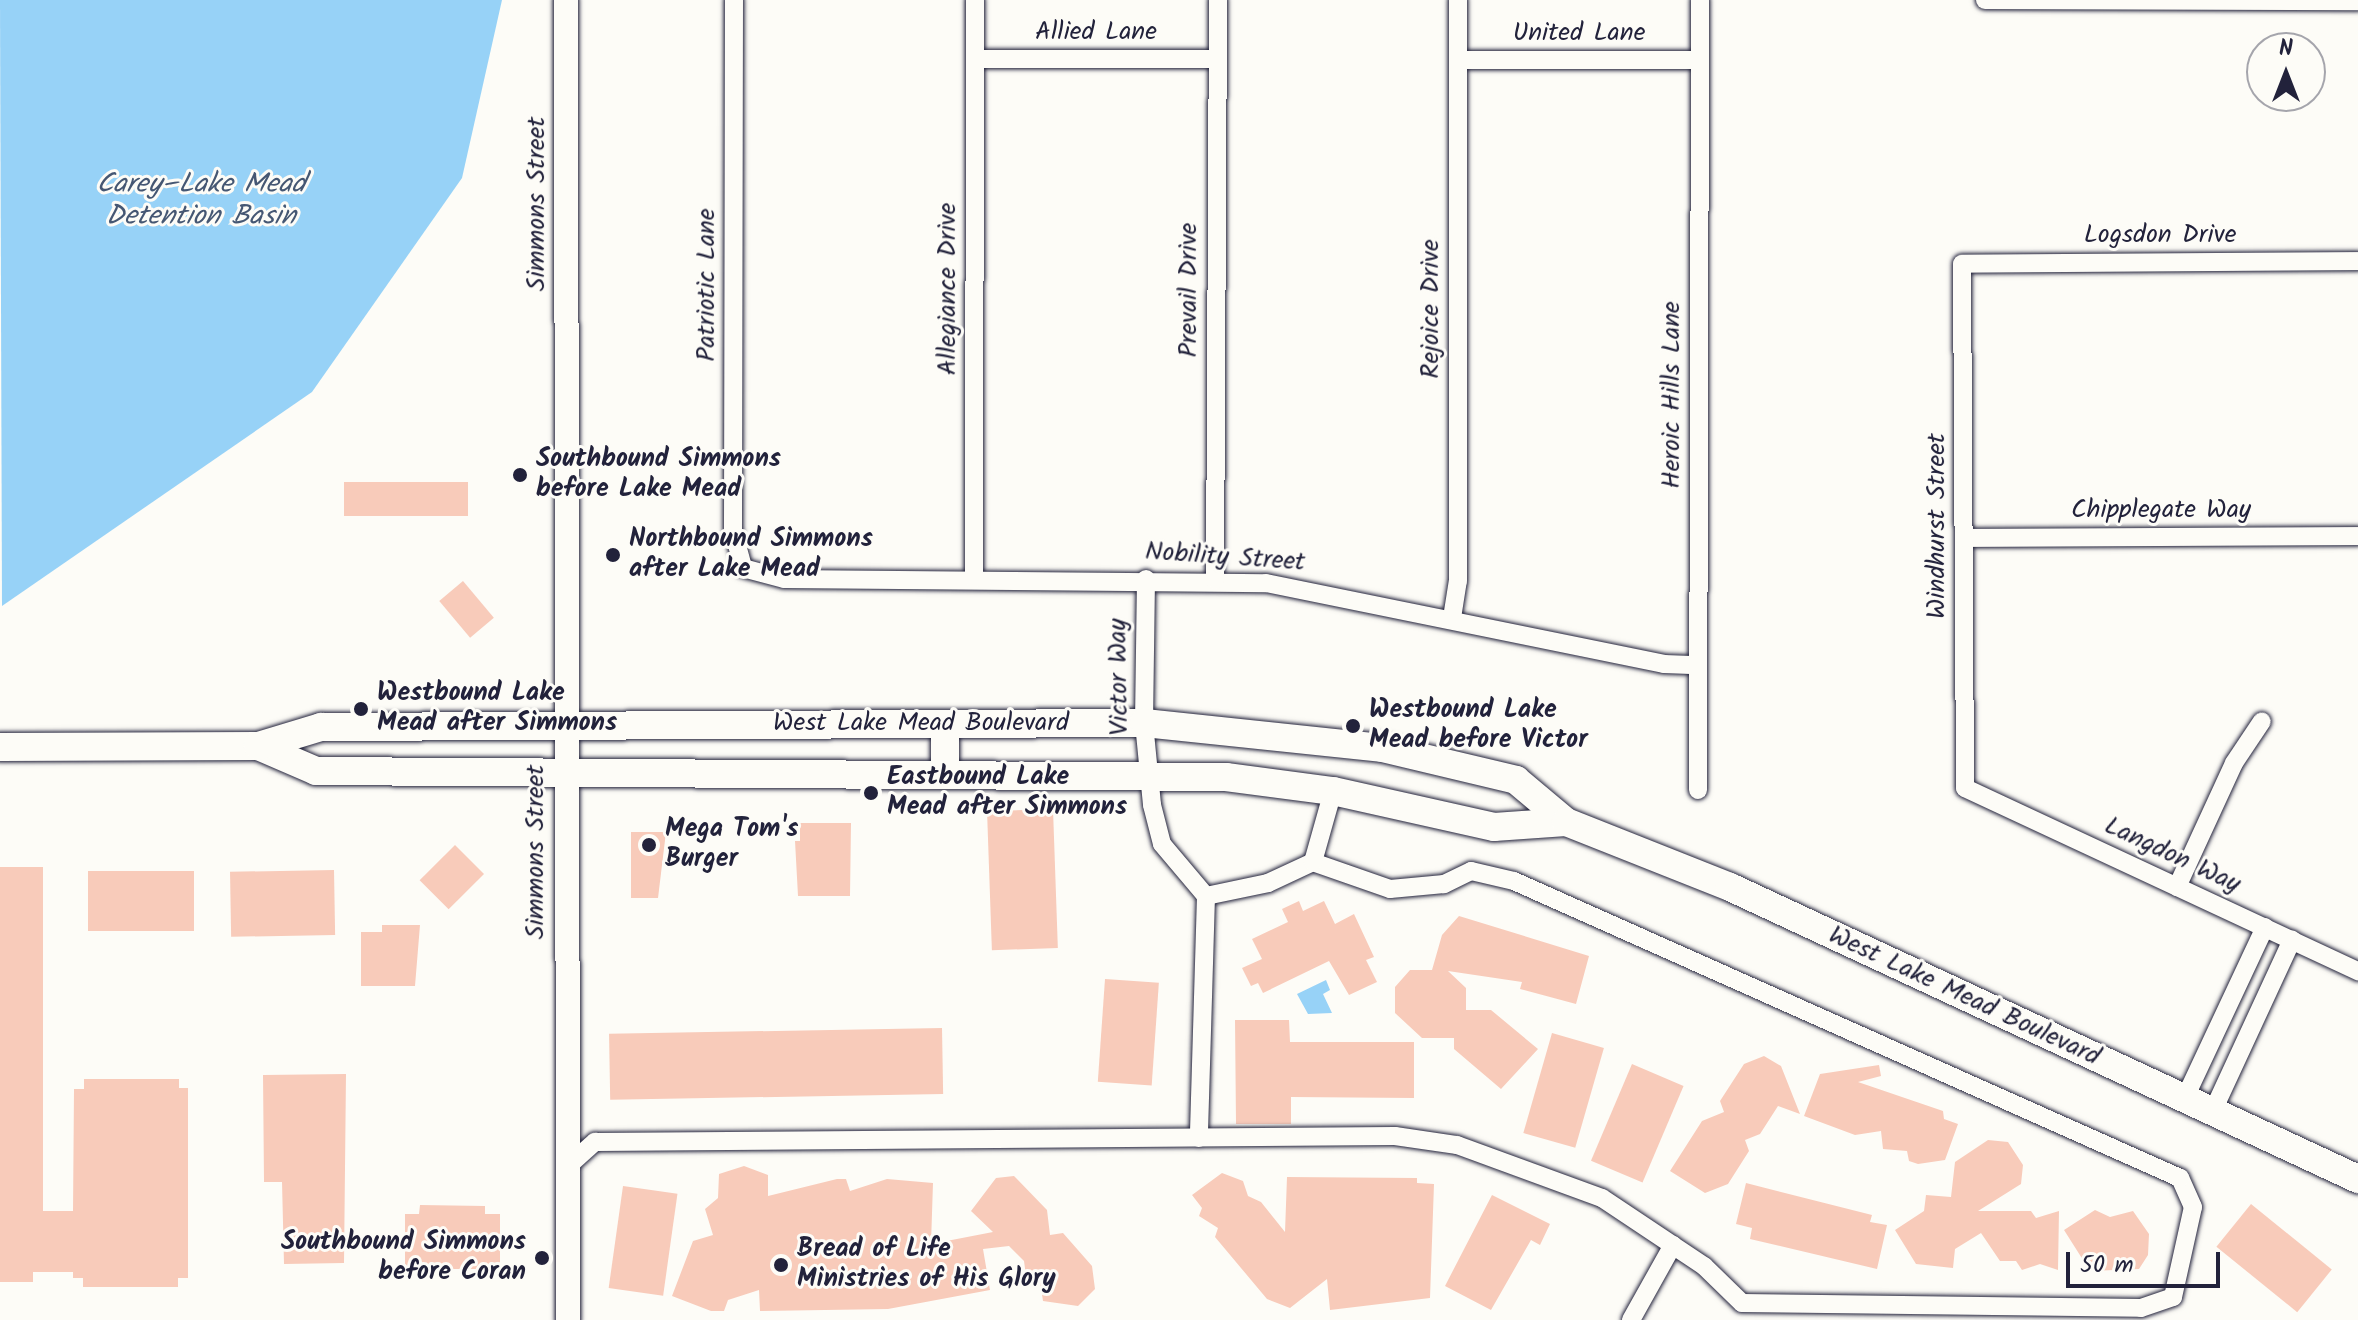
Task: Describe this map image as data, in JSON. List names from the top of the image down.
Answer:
{
  "streets": {
    "main road": ["Simmons Street", "West Lake Mead Boulevard"],
    "street": [
      "Allied Lane",
      "United Lane",
      "Logsdon Drive",
      "Patriotic Lane",
      "Allegiance Drive",
      "Prevail Drive",
      "Rejoice Drive",
      "Heroic Hills Lane",
      "Chipplegate Way",
      "Windhurst Street",
      "Nobility Street",
      "Victor Way",
      "Langdon Way"
    ]
  },
  "crossings": [
    ["Allied Lane", "Allegiance Drive"],
    ["Allied Lane", "Prevail Drive"],
    ["United Lane", "Rejoice Drive"],
    ["United Lane", "Heroic Hills Lane"],
    ["Simmons Street", "West Lake Mead Boulevard"],
    ["Logsdon Drive", "Windhurst Street"],
    ["Patriotic Lane", "Nobility Street"],
    ["Allegiance Drive", "Nobility Street"],
    ["Prevail Drive", "Nobility Street"],
    ["Rejoice Drive", "Nobility Street"],
    ["Heroic Hills Lane", "Nobility Street"],
    ["Chipplegate Way", "Windhurst Street"],
    ["Windhurst Street", "Langdon Way"],
    ["Nobility Street", "Victor Way"],
    ["Victor Way", "West Lake Mead Boulevard"]
  ],
  "water": ["Carey–Lake Mead Detention Basin"],
  "places": [
    "Southbound Simmons before Lake Mead",
    "Northbound Simmons after Lake Mead",
    "Westbound Lake Mead after Simmons",
    "Westbound Lake Mead before Victor",
    "Eastbound Lake Mead after Simmons",
    "Mega Tom's Burger",
    "Southbound Simmons before Coran",
    "Bread of Life Ministries of His Glory"
  ],
  "scale_bar": "50 m",
  "north": "top"
}
